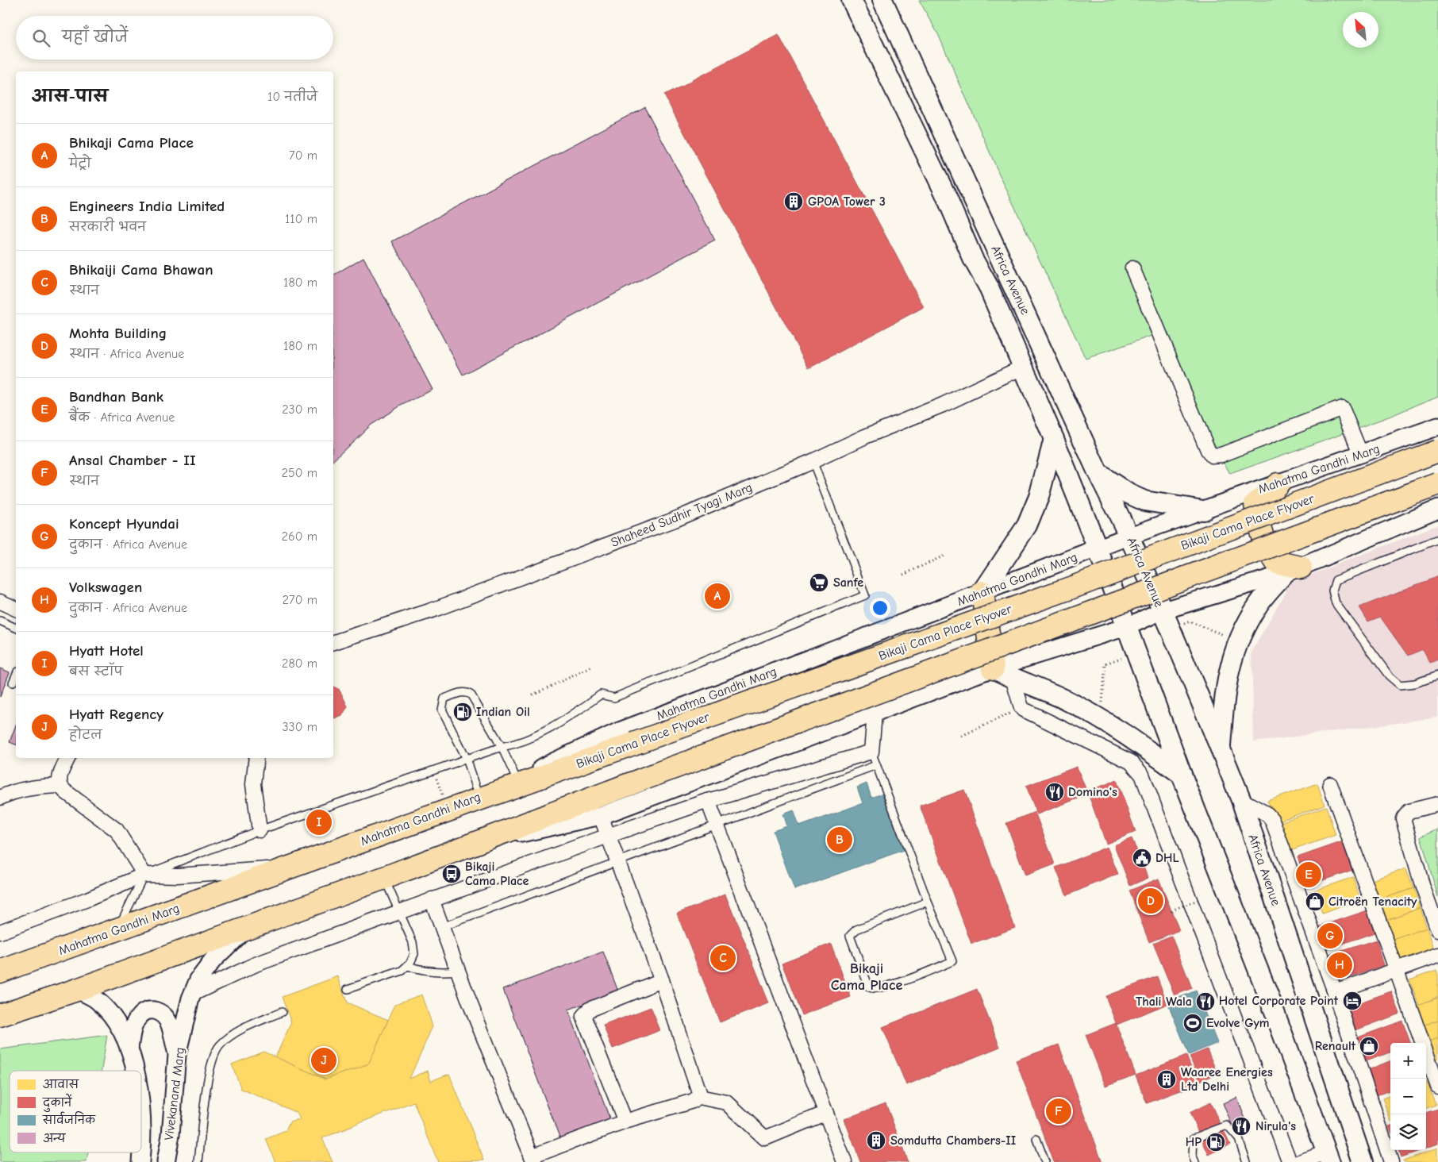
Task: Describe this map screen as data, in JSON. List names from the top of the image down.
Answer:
{
  "streets": {
    "main road": ["Africa Avenue", "Mahatma Gandhi Marg", "Bikaji Cama Place Flyover"],
    "street": ["Shaheed Sudhir Tyagi Marg", "Vivekanand Marg"]
  },
  "crossings": [
    ["Africa Avenue", "Mahatma Gandhi Marg"],
    ["Africa Avenue", "Shaheed Sudhir Tyagi Marg"],
    ["Mahatma Gandhi Marg", "Bikaji Cama Place Flyover"]
  ],
  "districts": ["Bikaji Cama Place"],
  "places": {
    "building": ["GPOA Tower 3", "Waaree Energies Ltd Delhi", "Somdutta Chambers-II"],
    "supermarket": ["Sanfe"],
    "fuel station": ["Indian Oil", "HP"],
    "restaurant": ["Domino's", "Thali Wala", "Nirula's"],
    "public building": ["DHL"],
    "bus stop": ["Bikaji Cama Place"],
    "shop": ["Citroën Tenacity", "Renault"],
    "hotel": ["Hotel Corporate Point"],
    "sports": ["Evolve Gym"]
  },
  "legend": [
    "आवास",
    "दुकानें",
    "सार्वजनिक",
    "अन्य"
  ],
  "north": "top left",
  "page": {
    "search": "यहाँ खोजें",
    "heading": ["आस-पास", "10 नतीजे"],
    "list": [
      {
        "mark": "A",
        "name": "Bhikaji Cama Place",
        "note": "मेट्रो",
        "value": "70 m"
      },
      {
        "mark": "B",
        "name": "Engineers India Limited",
        "note": "सरकारी भवन",
        "value": "110 m"
      },
      {
        "mark": "C",
        "name": "Bhikaiji Cama Bhawan",
        "note": "स्थान",
        "value": "180 m"
      },
      {
        "mark": "D",
        "name": "Mohta Building",
        "note": "स्थान · Africa Avenue",
        "value": "180 m"
      },
      {
        "mark": "E",
        "name": "Bandhan Bank",
        "note": "बैंक · Africa Avenue",
        "value": "230 m"
      },
      {
        "mark": "F",
        "name": "Ansal Chamber - II",
        "note": "स्थान",
        "value": "250 m"
      },
      {
        "mark": "G",
        "name": "Koncept Hyundai",
        "note": "दुकान · Africa Avenue",
        "value": "260 m"
      },
      {
        "mark": "H",
        "name": "Volkswagen",
        "note": "दुकान · Africa Avenue",
        "value": "270 m"
      },
      {
        "mark": "I",
        "name": "Hyatt Hotel",
        "note": "बस स्टॉप",
        "value": "280 m"
      },
      {
        "mark": "J",
        "name": "Hyatt Regency",
        "note": "होटल",
        "value": "330 m"
      }
    ],
    "pins": [
      "A",
      "I",
      "B",
      "E",
      "D",
      "G",
      "C",
      "H",
      "J",
      "F"
    ],
    "map_buttons": ["+", "−"]
  }
}
